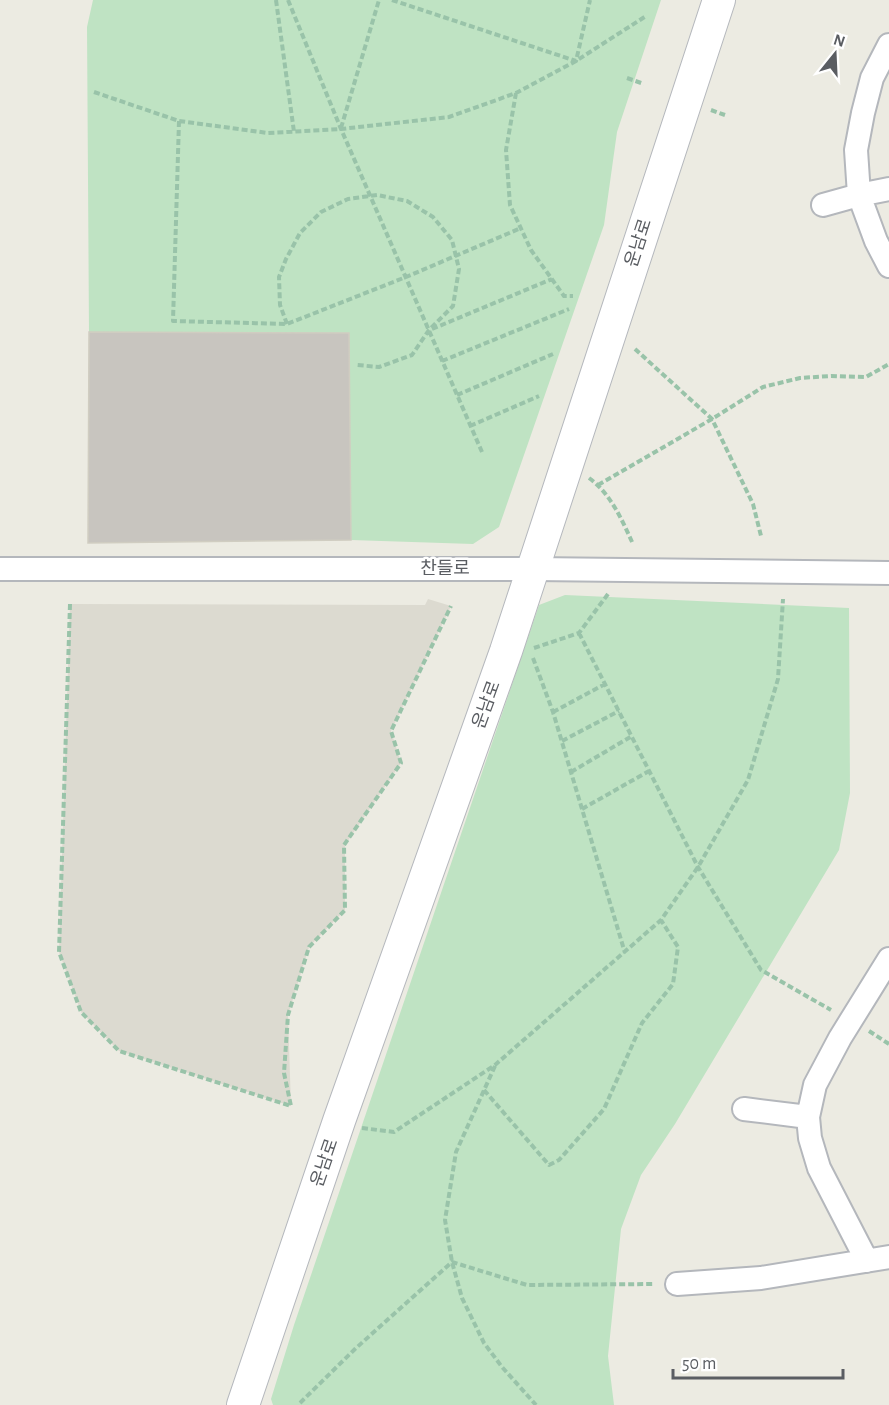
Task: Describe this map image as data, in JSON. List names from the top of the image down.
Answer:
{
  "streets": {
    "street": ["운남로", "찬들로"]
  },
  "crossings": [
    ["운남로", "찬들로"]
  ],
  "scale_bar": "50 m",
  "north": "top"
}
